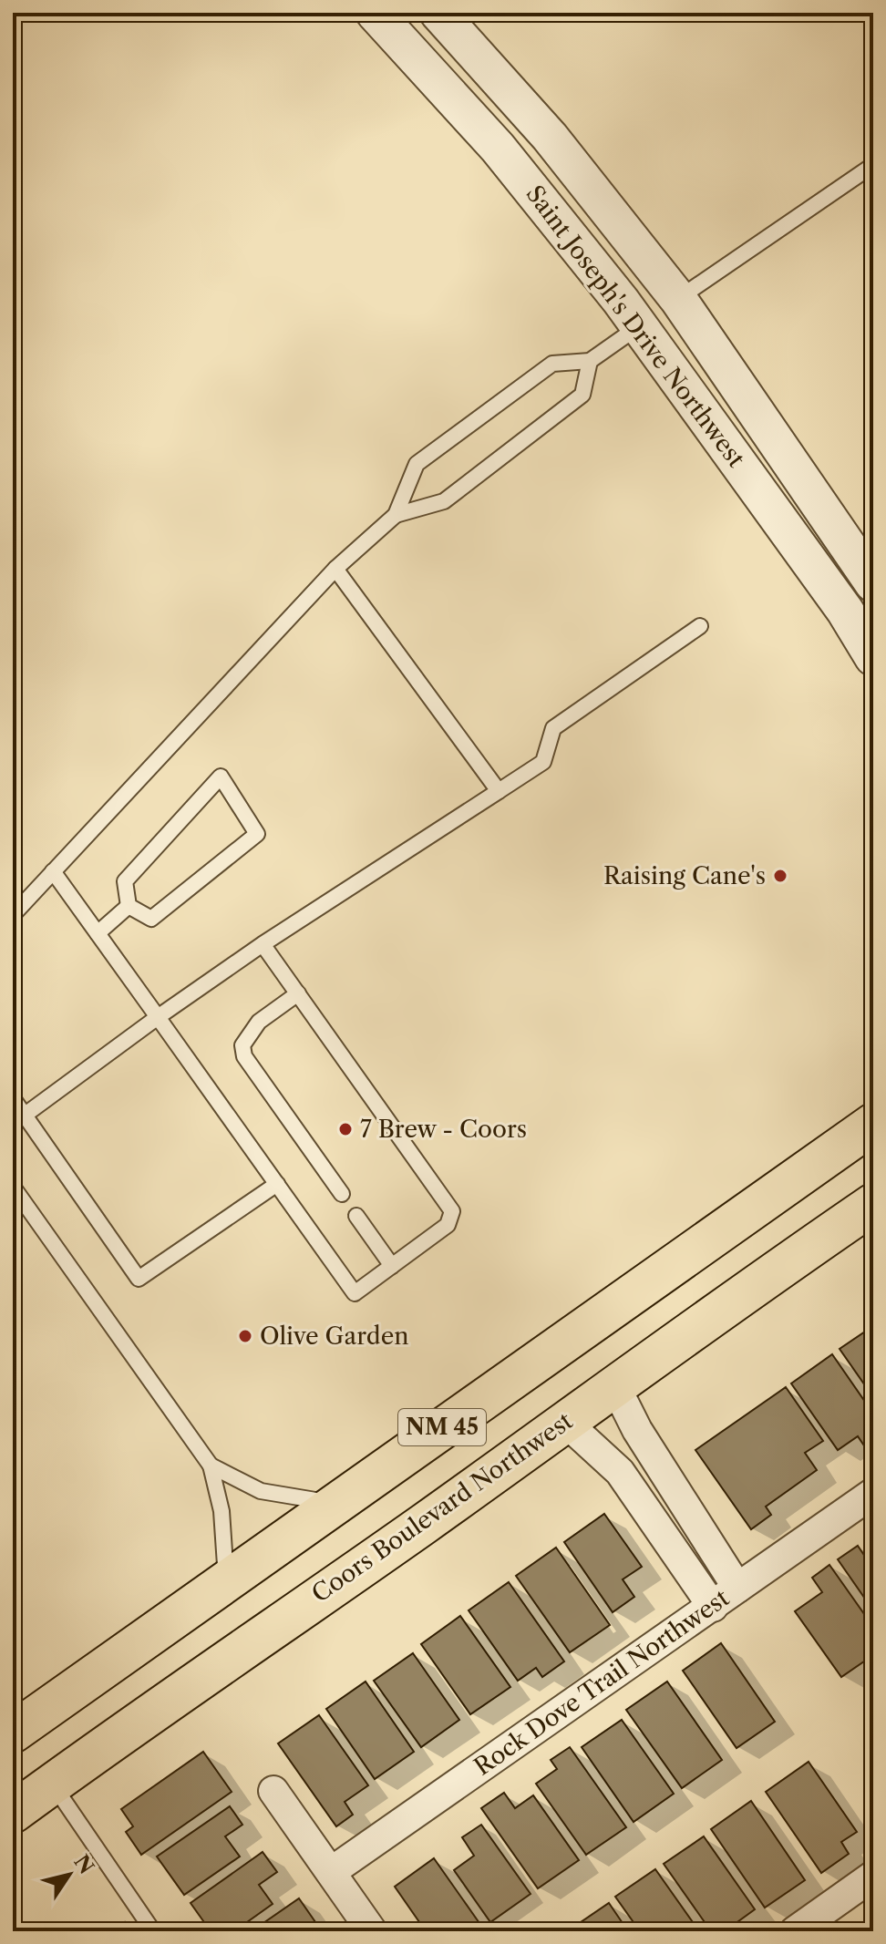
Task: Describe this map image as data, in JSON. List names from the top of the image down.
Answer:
{
  "streets": {
    "main road": ["NM 45", "Coors Boulevard Northwest"],
    "street": ["Saint Joseph's Drive Northwest", "Rock Dove Trail Northwest"]
  },
  "places": ["Raising Cane's", "7 Brew - Coors", "Olive Garden"],
  "north": "top right"
}
